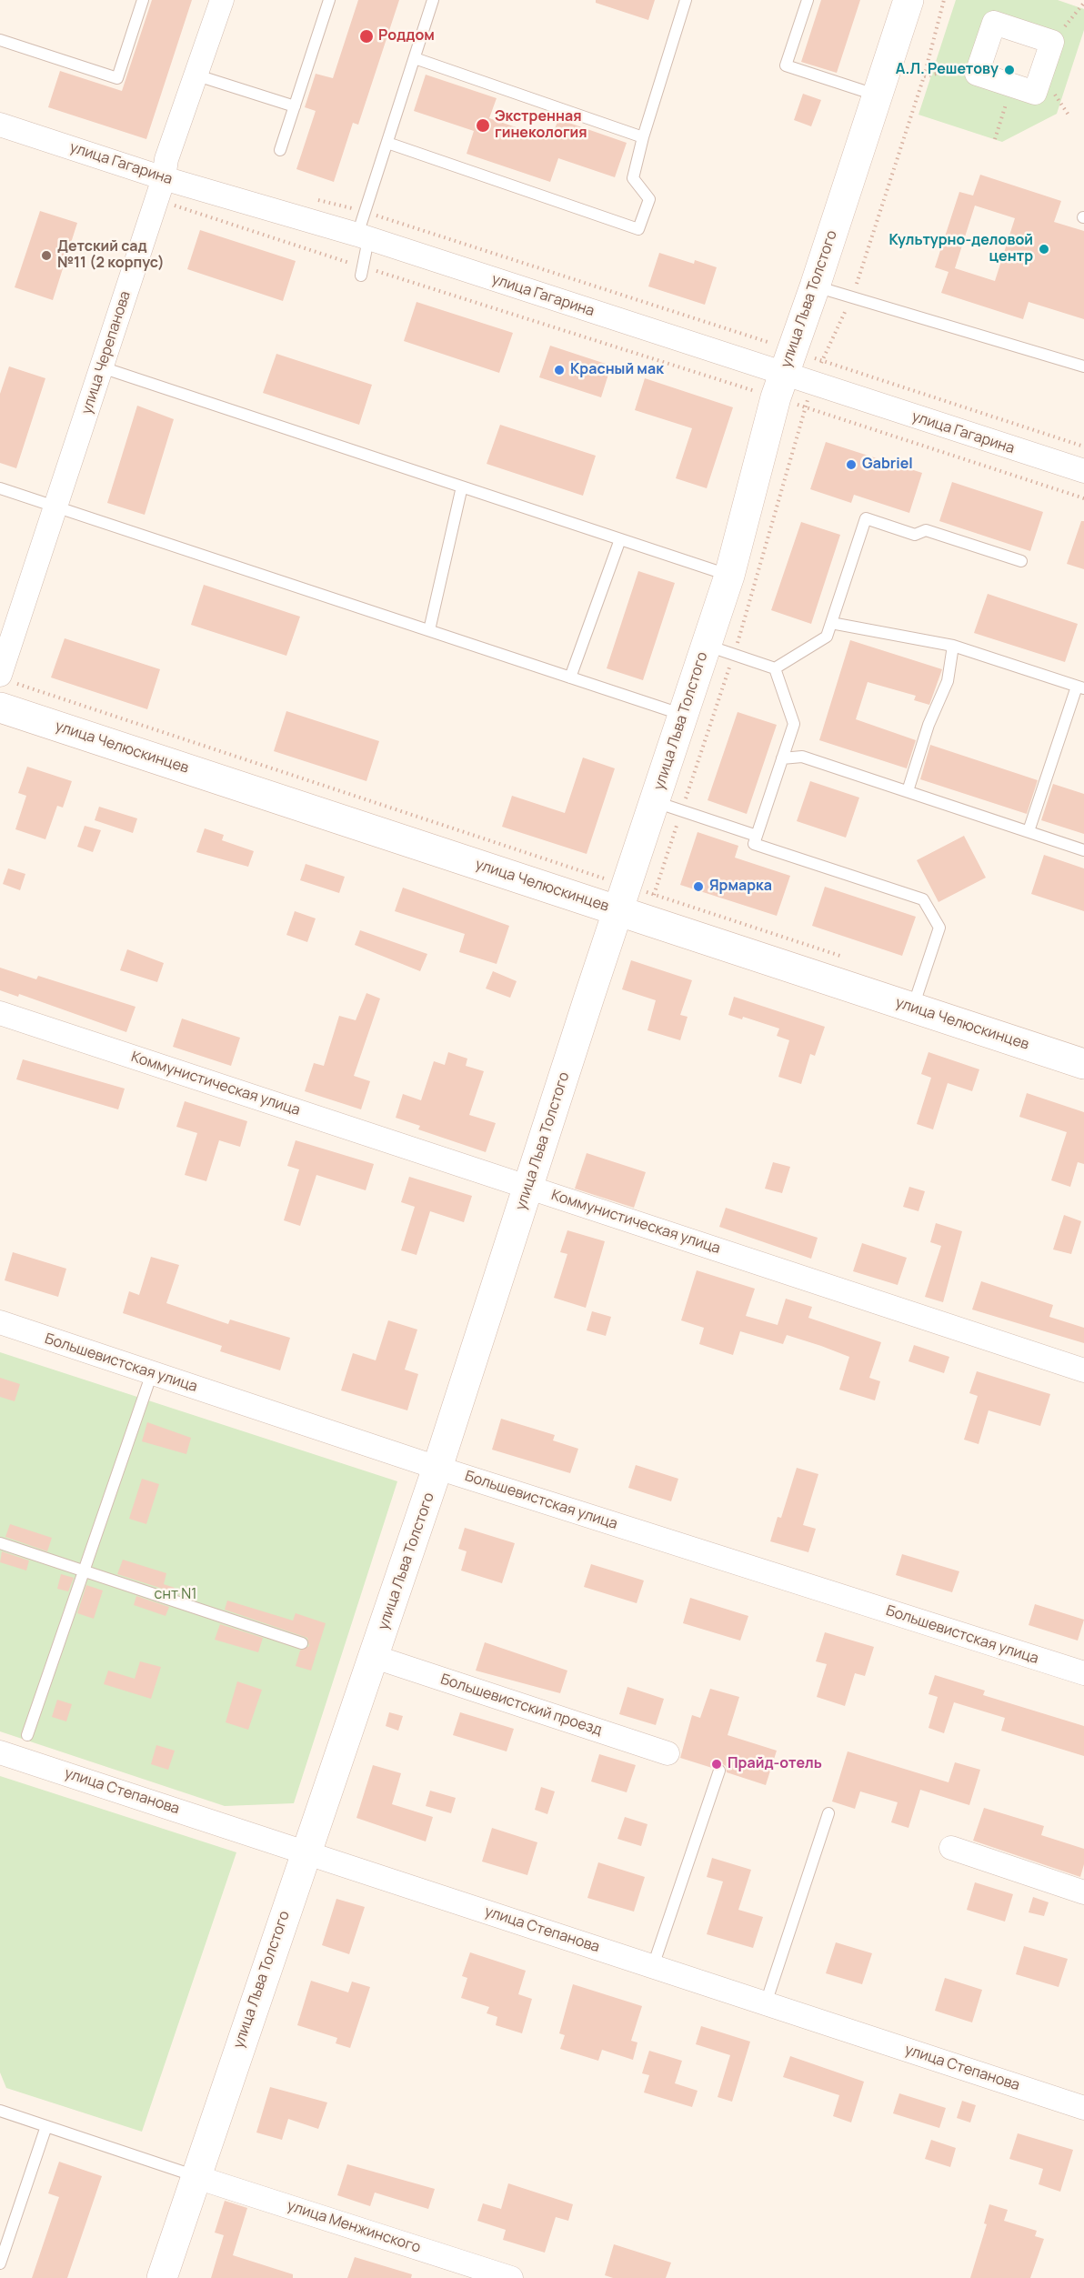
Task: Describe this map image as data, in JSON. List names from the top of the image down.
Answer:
{
  "streets": {
    "street": [
      "улица Гагарина",
      "улица Льва Толстого",
      "улица Черепанова",
      "улица Челюскинцев",
      "Коммунистическая улица",
      "Большевистская улица",
      "Большевистский проезд",
      "улица Степанова",
      "улица Менжинского"
    ]
  },
  "crossings": [
    ["улица Гагарина", "улица Льва Толстого"],
    ["улица Гагарина", "улица Черепанова"],
    ["улица Льва Толстого", "улица Челюскинцев"],
    ["улица Льва Толстого", "Коммунистическая улица"],
    ["улица Льва Толстого", "Большевистская улица"],
    ["улица Льва Толстого", "Большевистский проезд"],
    ["улица Льва Толстого", "улица Степанова"],
    ["улица Льва Толстого", "улица Менжинского"],
    ["улица Черепанова", "улица Челюскинцев"]
  ],
  "parks": ["снт N1"],
  "places": [
    "Роддом",
    "А.Л. Решетову",
    "Экстренная гинекология",
    "Культурно-деловой центр",
    "Детский сад №11 (2 корпус)",
    "Красный мак",
    "Gabriel",
    "Ярмарка",
    "Прайд-отель"
  ]
}
